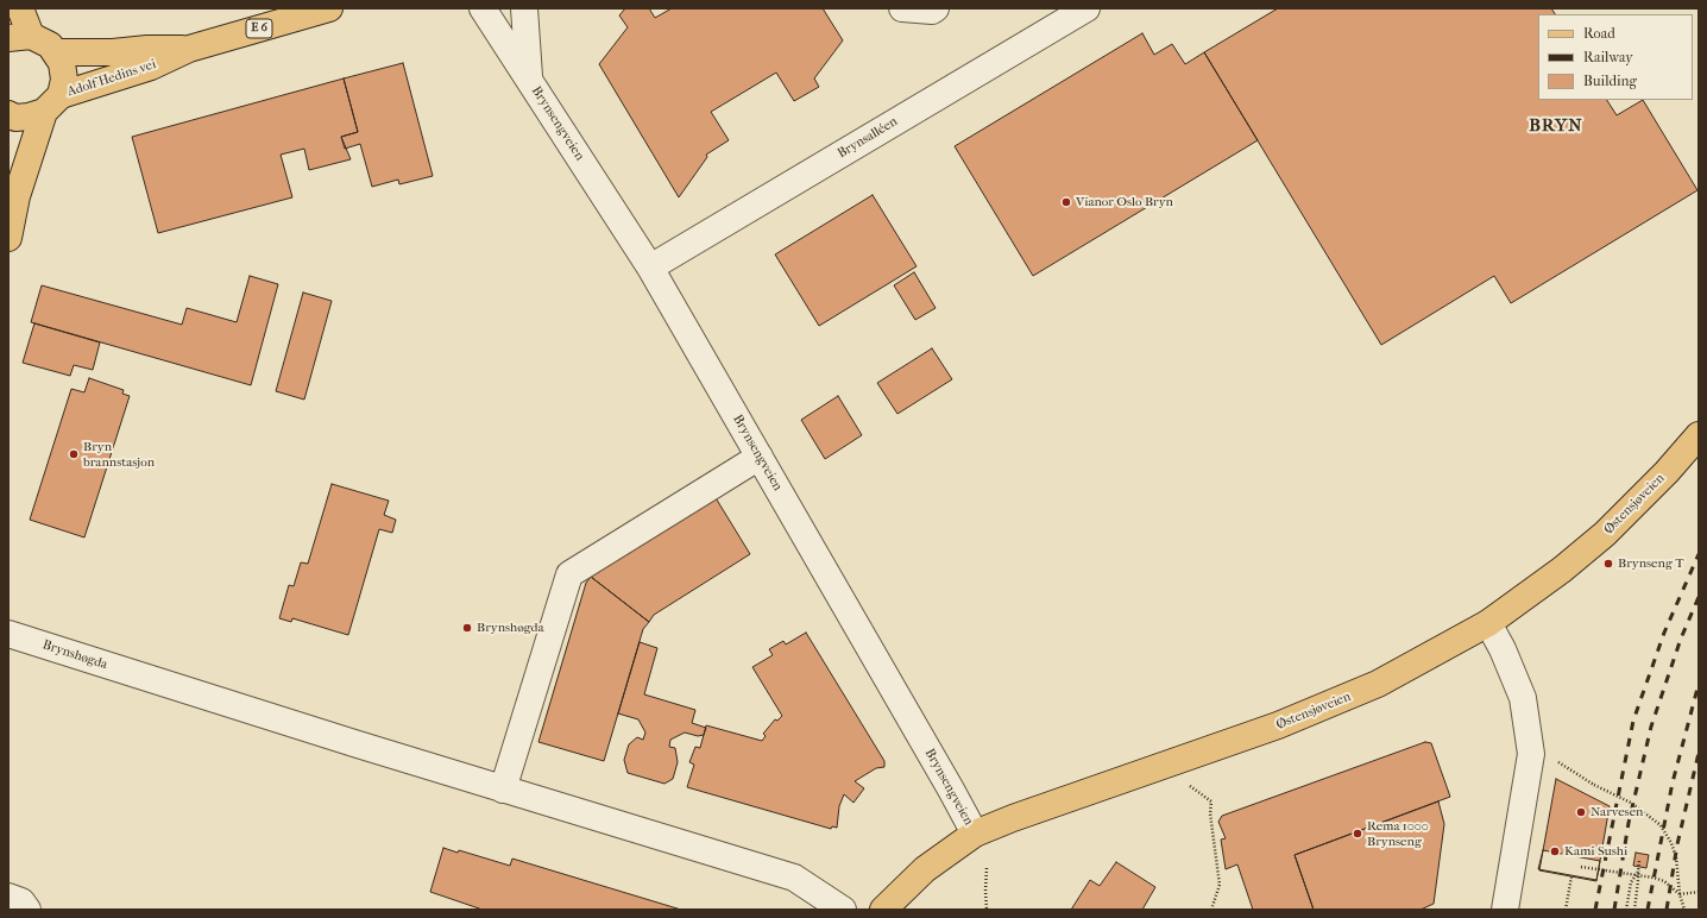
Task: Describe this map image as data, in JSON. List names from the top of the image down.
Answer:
{
  "streets": {
    "main road": ["E 6", "Adolf Hedins vei", "Østensjøveien"],
    "street": ["Brynsengveien", "Brynsalléen", "Brynshøgda"]
  },
  "crossings": [
    ["Brynsengveien", "Brynsalléen"],
    ["Brynsengveien", "Østensjøveien"]
  ],
  "districts": ["BRYN"],
  "places": [
    "Vianor Oslo Bryn",
    "Bryn brannstasjon",
    "Brynseng T",
    "Brynshøgda",
    "Narvesen",
    "Rema 1000 Brynseng",
    "Kami Sushi"
  ],
  "legend": ["Road", "Railway", "Building"]
}
